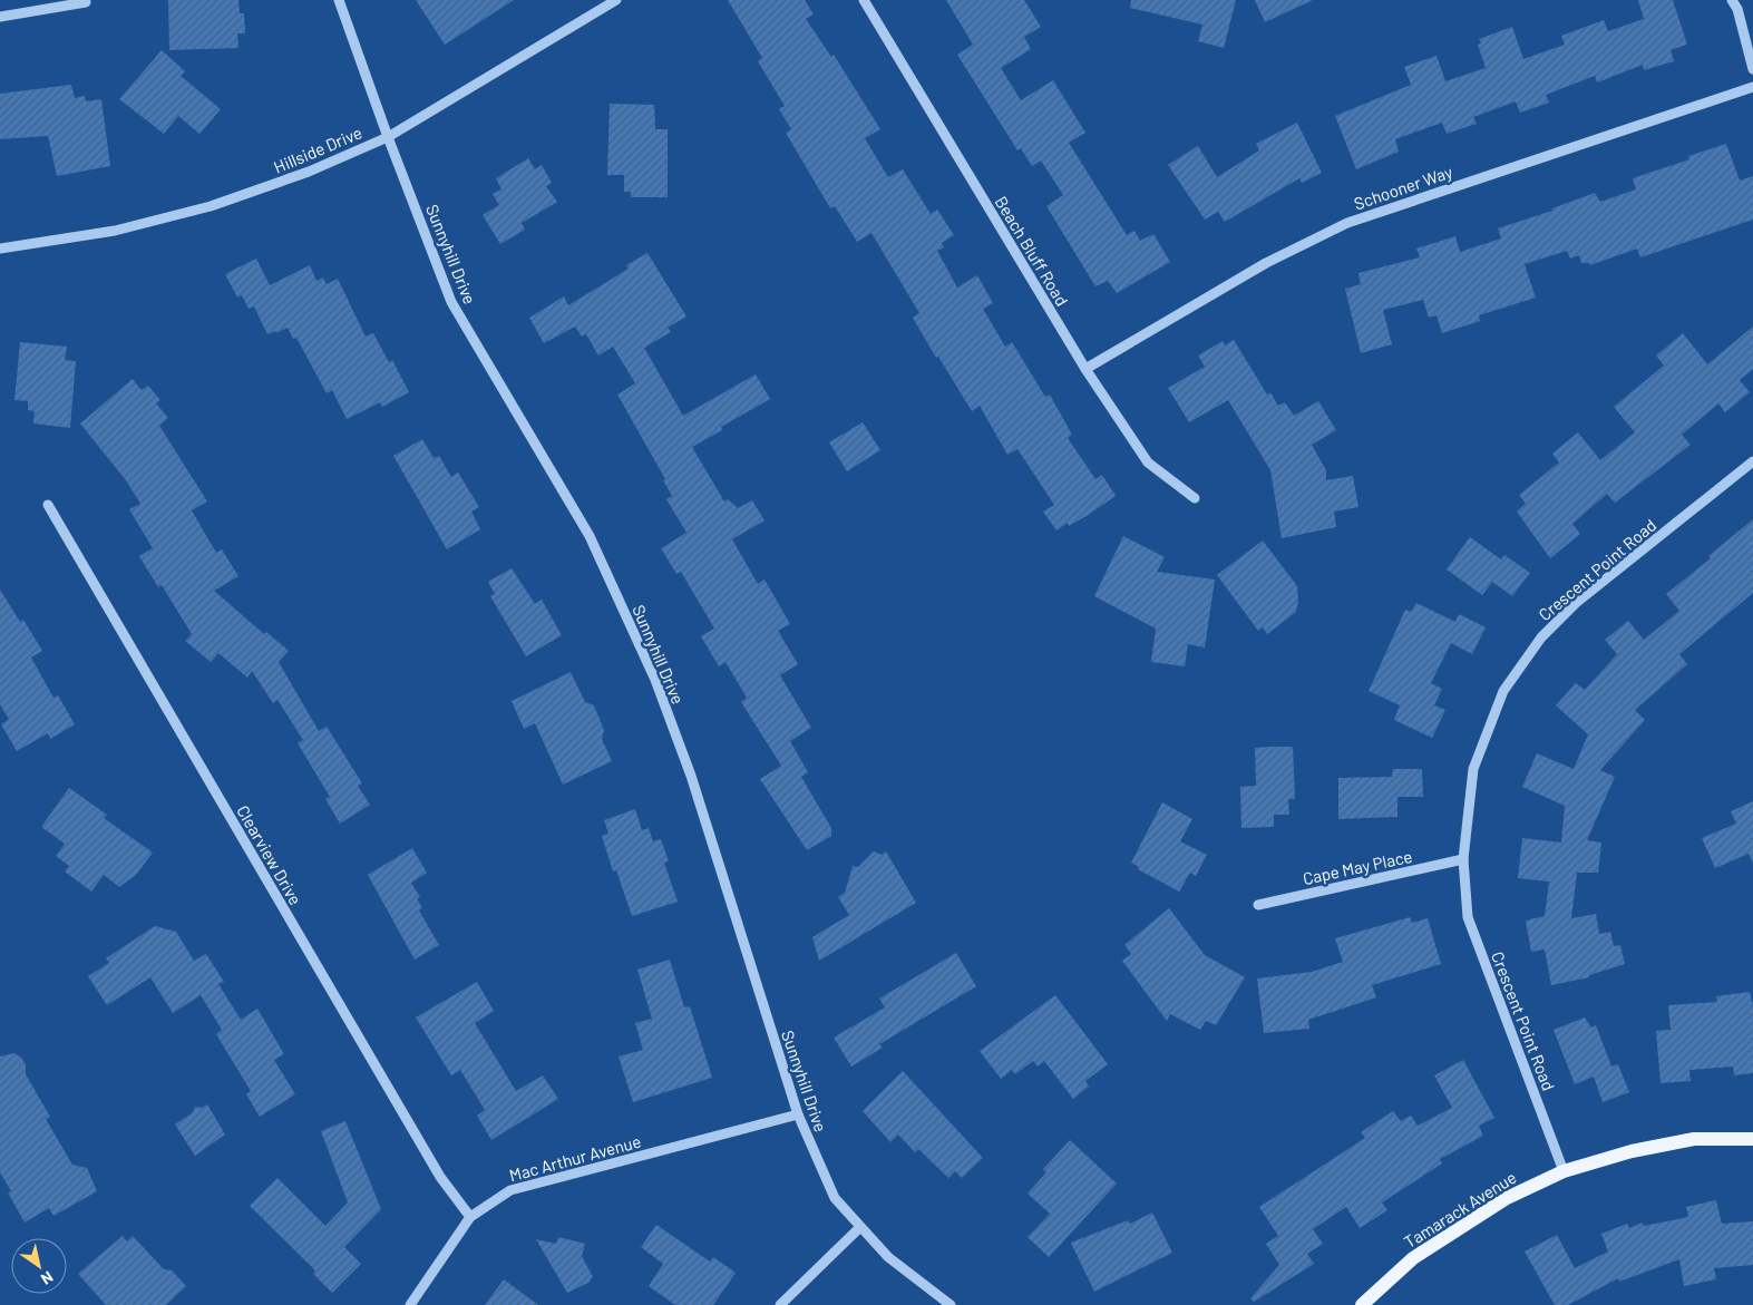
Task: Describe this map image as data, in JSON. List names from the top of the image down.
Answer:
{
  "streets": {
    "main road": ["Tamarack Avenue"],
    "street": [
      "Hillside Drive",
      "Schooner Way",
      "Beach Bluff Road",
      "Sunnyhill Drive",
      "Crescent Point Road",
      "Clearview Drive",
      "Cape May Place",
      "Mac Arthur Avenue"
    ]
  },
  "crossings": [
    ["Hillside Drive", "Sunnyhill Drive"],
    ["Schooner Way", "Beach Bluff Road"],
    ["Sunnyhill Drive", "Mac Arthur Avenue"],
    ["Crescent Point Road", "Cape May Place"],
    ["Crescent Point Road", "Tamarack Avenue"],
    ["Clearview Drive", "Mac Arthur Avenue"]
  ],
  "north": "bottom right"
}
